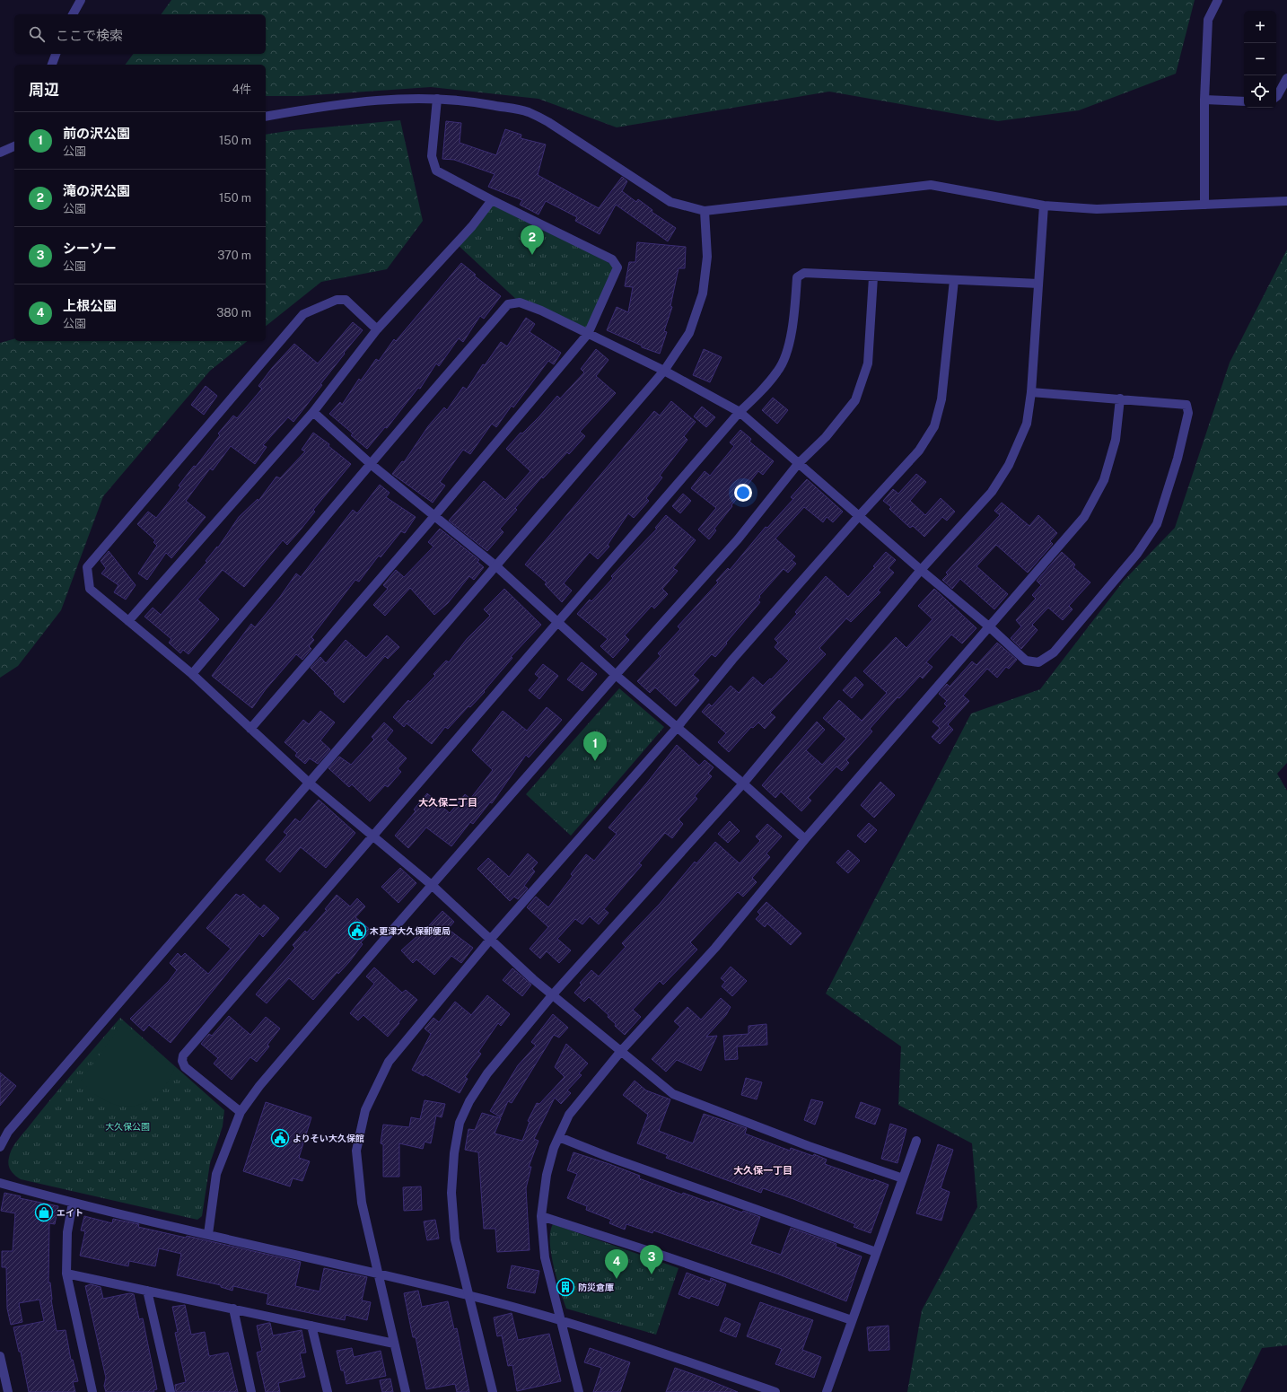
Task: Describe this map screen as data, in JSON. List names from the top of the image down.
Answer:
{
  "districts": ["大久保二丁目", "大久保一丁目"],
  "parks": ["大久保公園"],
  "places": {
    "public building": ["木更津大久保郵便局", "よりそい大久保館"],
    "shop": ["エイト"],
    "building": ["防災倉庫"]
  },
  "page": {
    "map_buttons": ["+", "−"],
    "search": "ここで検索",
    "heading": ["周辺", "4件"],
    "list": [
      {
        "mark": "1",
        "name": "前の沢公園",
        "note": "公園",
        "value": "150 m"
      },
      {
        "mark": "2",
        "name": "滝の沢公園",
        "note": "公園",
        "value": "150 m"
      },
      {
        "mark": "3",
        "name": "シーソー",
        "note": "公園",
        "value": "370 m"
      },
      {
        "mark": "4",
        "name": "上根公園",
        "note": "公園",
        "value": "380 m"
      }
    ],
    "pins": [
      "2",
      "1",
      "3",
      "4"
    ]
  }
}
